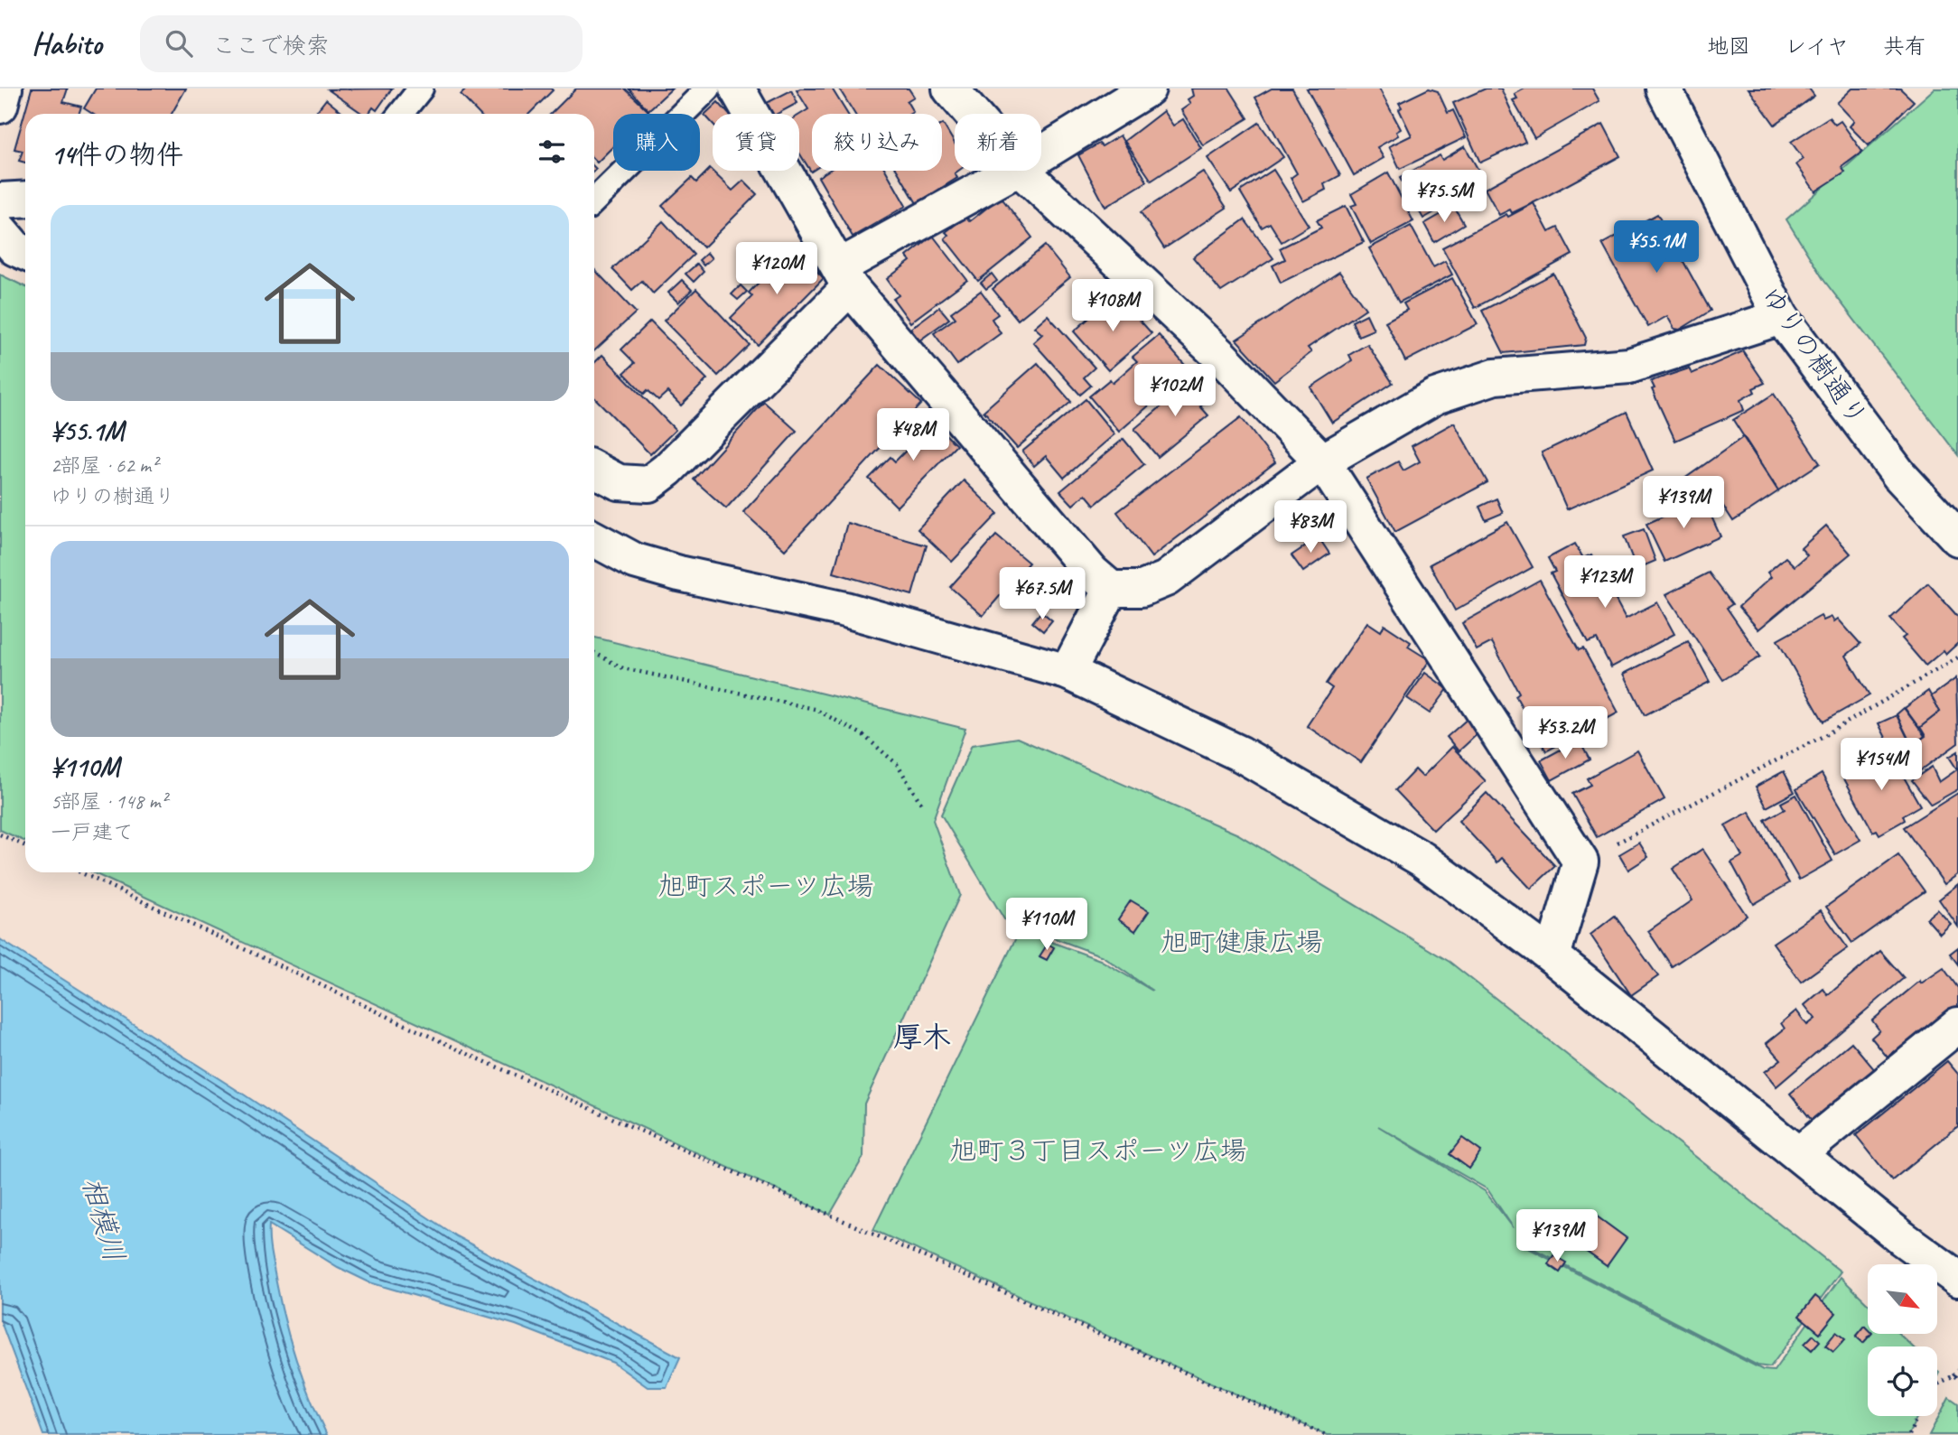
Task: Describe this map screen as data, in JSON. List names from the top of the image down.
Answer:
{
  "streets": {
    "street": ["ゆりの樹通り"]
  },
  "districts": ["厚木"],
  "water": ["相模川"],
  "parks": ["旭町スポーツ広場", "旭町健康広場", "旭町３丁目スポーツ広場"],
  "north": "bottom right",
  "page": {
    "header": "Habito",
    "search": "ここで検索",
    "nav": ["地図", "レイヤ", "共有"],
    "chip": [
      "購入",
      "賃貸",
      "絞り込み",
      "新着"
    ],
    "heading": "14件の物件",
    "price": [
      "¥75.5M",
      "¥55.1M",
      "¥120M",
      "¥108M",
      "¥102M",
      "¥48M",
      "¥139M",
      "¥83M",
      "¥123M",
      "¥67.5M",
      "¥53.2M",
      "¥154M",
      "¥110M",
      "¥139M"
    ],
    "list": [
      {
        "name": "¥55.1M",
        "note": "2部屋 · 62 m² · ゆりの樹通り"
      },
      {
        "name": "¥110M",
        "note": "5部屋 · 148 m² · 一戸建て"
      }
    ]
  }
}
